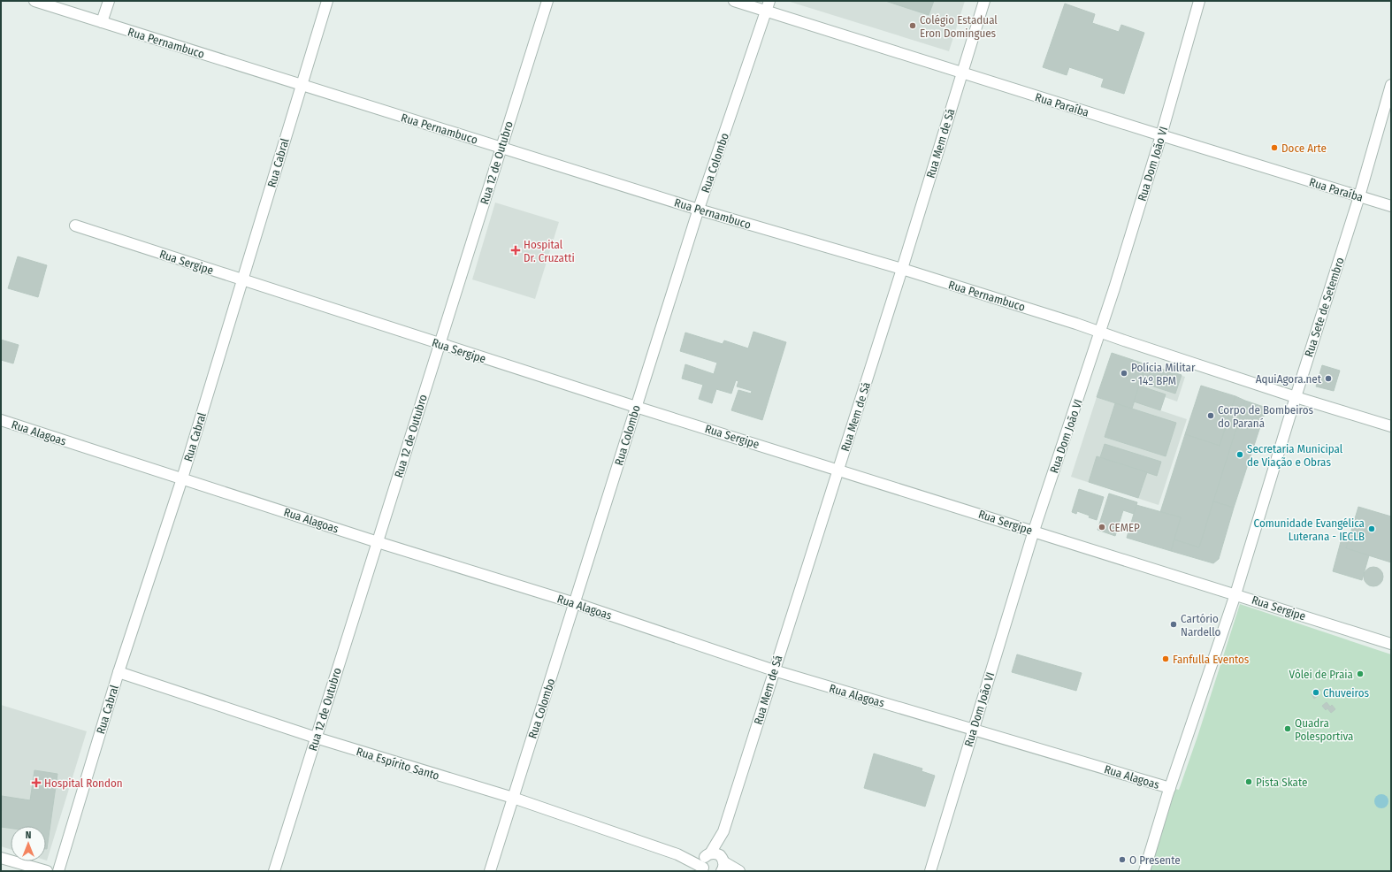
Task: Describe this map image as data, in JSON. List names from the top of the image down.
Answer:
{
  "streets": {
    "street": [
      "Rua Pernambuco",
      "Rua Paraíba",
      "Rua Mem de Sá",
      "Rua Cabral",
      "Rua 12 de Outubro",
      "Rua Colombo",
      "Rua Dom João VI",
      "Rua Sergipe",
      "Rua Sete de Setembro",
      "Rua Alagoas",
      "Rua Espírito Santo"
    ]
  },
  "crossings": [
    ["Rua Pernambuco", "Rua Mem de Sá"],
    ["Rua Pernambuco", "Rua Cabral"],
    ["Rua Pernambuco", "Rua 12 de Outubro"],
    ["Rua Pernambuco", "Rua Colombo"],
    ["Rua Pernambuco", "Rua Dom João VI"],
    ["Rua Pernambuco", "Rua Sete de Setembro"],
    ["Rua Paraíba", "Rua Mem de Sá"],
    ["Rua Paraíba", "Rua Colombo"],
    ["Rua Paraíba", "Rua Dom João VI"],
    ["Rua Paraíba", "Rua Sete de Setembro"],
    ["Rua Mem de Sá", "Rua Sergipe"],
    ["Rua Mem de Sá", "Rua Alagoas"],
    ["Rua Mem de Sá", "Rua Espírito Santo"],
    ["Rua Cabral", "Rua Sergipe"],
    ["Rua Cabral", "Rua Alagoas"],
    ["Rua Cabral", "Rua Espírito Santo"],
    ["Rua 12 de Outubro", "Rua Sergipe"],
    ["Rua 12 de Outubro", "Rua Alagoas"],
    ["Rua 12 de Outubro", "Rua Espírito Santo"],
    ["Rua Colombo", "Rua Sergipe"],
    ["Rua Colombo", "Rua Alagoas"],
    ["Rua Colombo", "Rua Espírito Santo"],
    ["Rua Dom João VI", "Rua Sergipe"],
    ["Rua Dom João VI", "Rua Alagoas"],
    ["Rua Sergipe", "Rua Sete de Setembro"],
    ["Rua Sete de Setembro", "Rua Alagoas"]
  ],
  "places": {
    "other": [
      "Colégio Estadual Eron Domingues",
      "Doce Arte",
      "Polícia Militar - 14º BPM",
      "AquiAgora.net",
      "Corpo de Bombeiros do Paraná",
      "Secretaria Municipal de Viação e Obras",
      "CEMEP",
      "Comunidade Evangélica Luterana - IECLB",
      "Cartório Nardello",
      "Fanfulla Eventos",
      "Vôlei de Praia",
      "Chuveiros",
      "Quadra Polesportiva",
      "Pista Skate",
      "O Presente"
    ],
    "health": ["Hospital Dr. Cruzatti", "Hospital Rondon"]
  },
  "north": "top"
}
